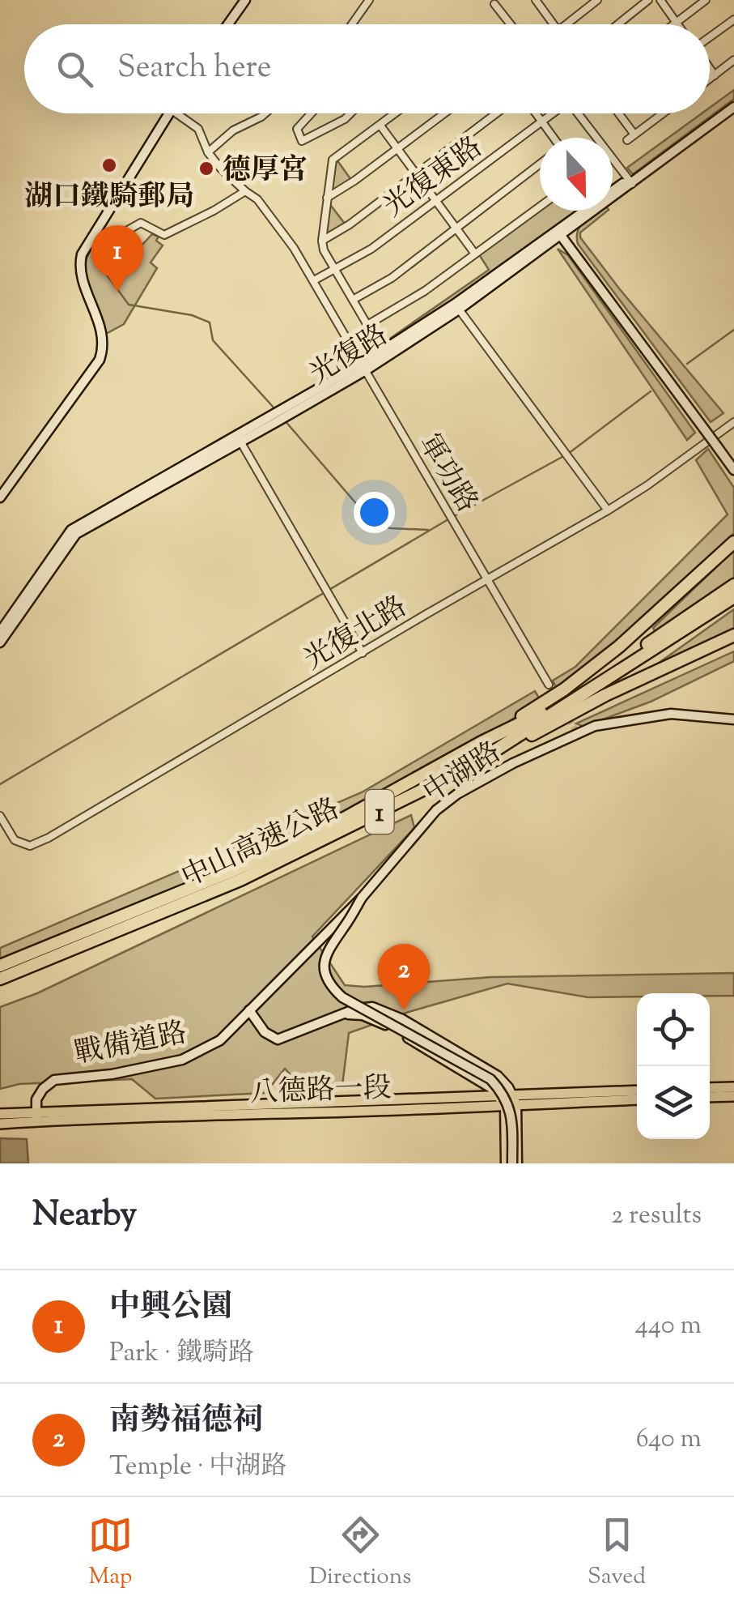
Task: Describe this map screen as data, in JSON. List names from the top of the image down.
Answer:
{
  "streets": {
    "highway": ["1", "中山高速公路"],
    "main road": ["八德路一段"],
    "street": [
      "光復東路",
      "光復路",
      "軍功路",
      "光復北路",
      "中湖路",
      "戰備道路"
    ]
  },
  "crossings": [
    ["光復東路", "軍功路"],
    ["光復路", "軍功路"],
    ["軍功路", "光復北路"],
    ["中湖路", "戰備道路"],
    ["戰備道路", "八德路一段"]
  ],
  "places": ["湖口鐵騎郵局", "德厚宮"],
  "north": "bottom",
  "page": {
    "search": "Search here",
    "pins": ["1", "2"],
    "heading": ["Nearby", "2 results"],
    "list": [
      {
        "mark": "1",
        "name": "中興公園",
        "note": "Park · 鐵騎路",
        "value": "440 m"
      },
      {
        "mark": "2",
        "name": "南勢福德祠",
        "note": "Temple · 中湖路",
        "value": "640 m"
      }
    ],
    "nav": ["Map", "Directions", "Saved"]
  }
}
